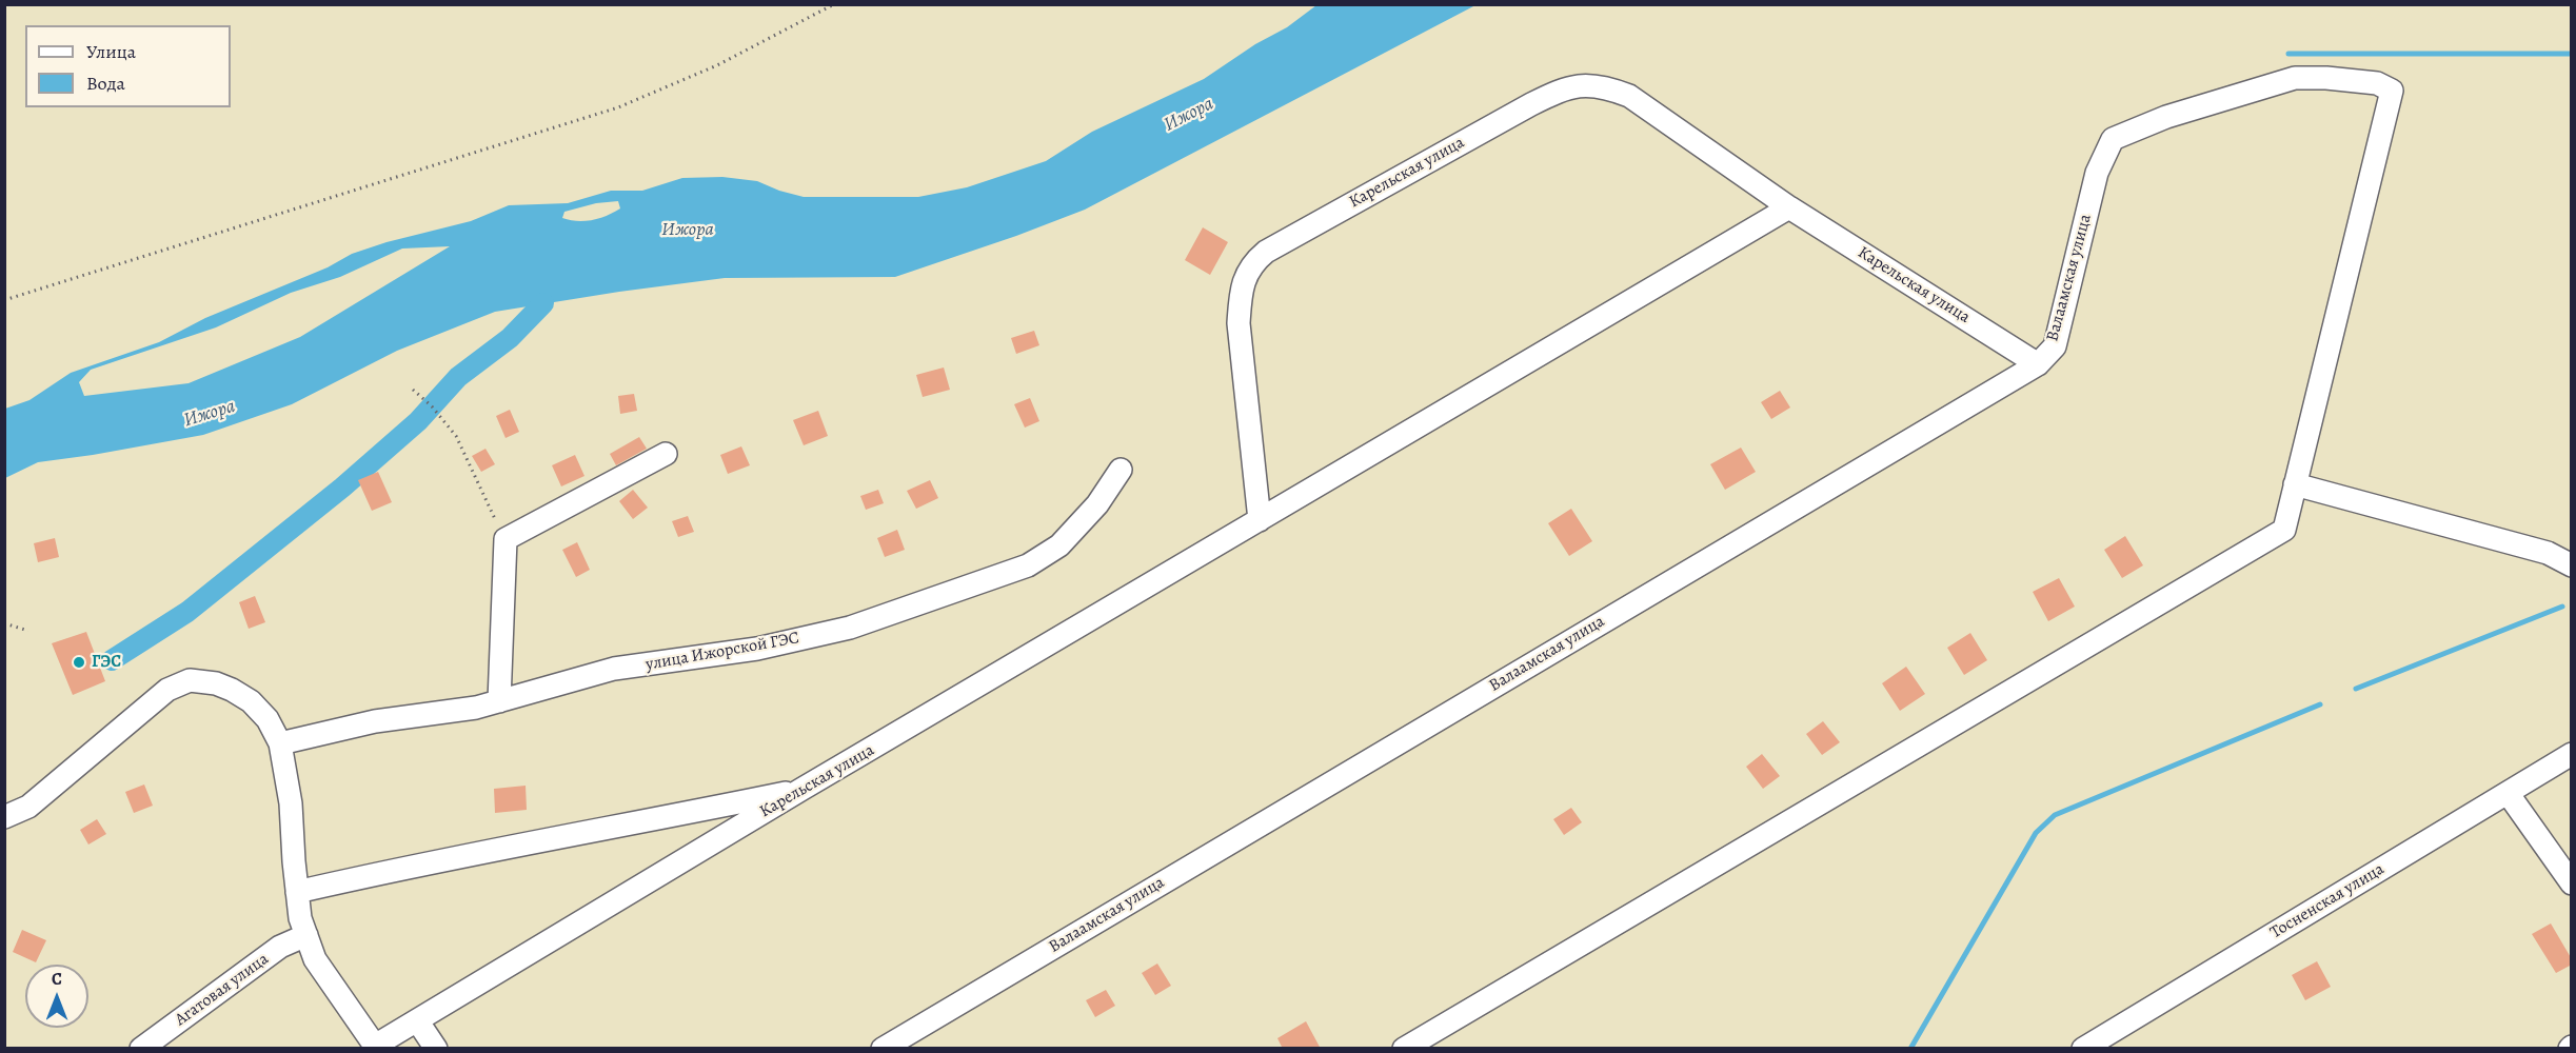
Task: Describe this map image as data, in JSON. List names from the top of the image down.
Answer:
{
  "streets": {
    "street": [
      "Карельская улица",
      "Валаамская улица",
      "улица Ижорской ГЭС",
      "Тосненская улица",
      "Агатовая улица"
    ]
  },
  "crossings": [
    ["Карельская улица", "Валаамская улица"]
  ],
  "water": ["Ижора"],
  "places": ["ГЭС"],
  "legend": ["Улица", "Вода"],
  "north": "top"
}
